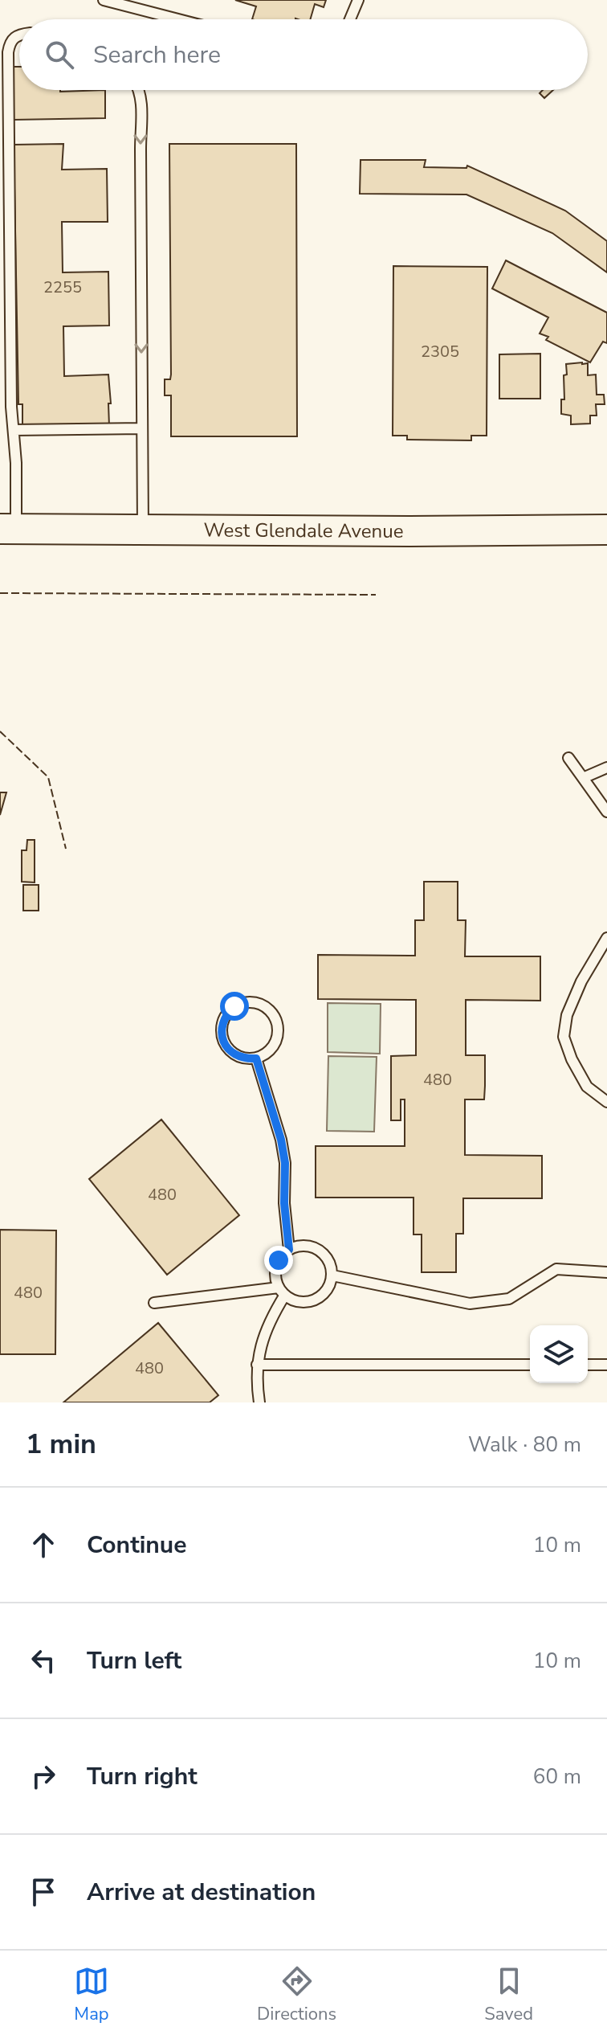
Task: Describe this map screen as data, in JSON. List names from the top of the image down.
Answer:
{
  "streets": {
    "main road": ["West Glendale Avenue"]
  },
  "house_numbers": [
    "2255",
    "2305",
    "480",
    "480",
    "480",
    "480"
  ],
  "page": {
    "search": "Search here",
    "heading": ["1 min", "Walk · 80 m"],
    "list": [
      ["Continue", "10 m"],
      ["Turn left", "10 m"],
      ["Turn right", "60 m"],
      "Arrive at destination"
    ],
    "nav": ["Map", "Directions", "Saved"]
  }
}
